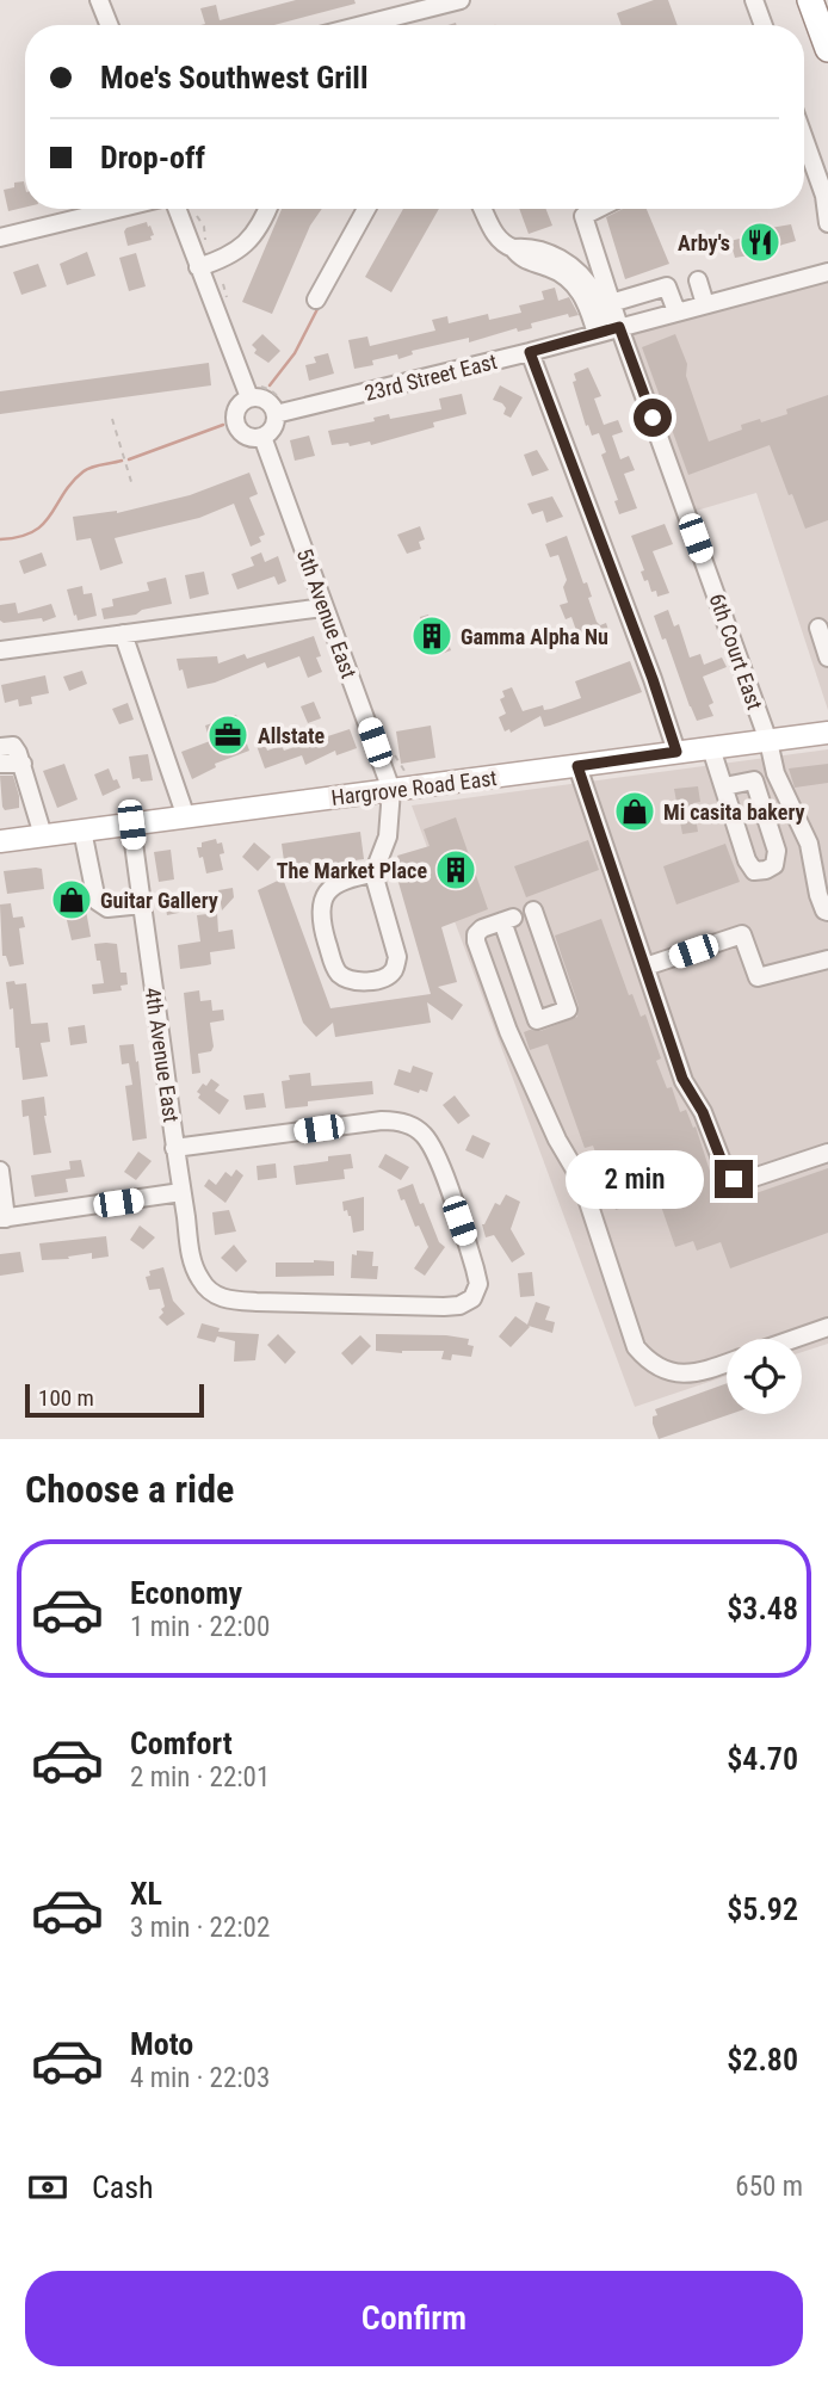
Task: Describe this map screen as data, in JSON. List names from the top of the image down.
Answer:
{
  "streets": {
    "main road": ["Hargrove Road East"],
    "street": [
      "23rd Street East",
      "5th Avenue East",
      "6th Court East",
      "4th Avenue East"
    ]
  },
  "crossings": [
    ["23rd Street East", "5th Avenue East"],
    ["23rd Street East", "6th Court East"],
    ["5th Avenue East", "Hargrove Road East"],
    ["6th Court East", "Hargrove Road East"],
    ["Hargrove Road East", "4th Avenue East"]
  ],
  "places": {
    "restaurant": ["Arby's"],
    "building": ["Gamma Alpha Nu", "The Market Place"],
    "office": ["Allstate"],
    "shop": ["Mi casita bakery", "Guitar Gallery"]
  },
  "scale_bar": "100 m",
  "page": {
    "banner": ["Moe's Southwest Grill", "Drop-off"],
    "bubble": "2 min",
    "scale": "100 m",
    "heading": "Choose a ride",
    "list": [
      {
        "name": "Economy",
        "note": "1 min · 22:00",
        "value": "$3.48"
      },
      {
        "name": "Comfort",
        "note": "2 min · 22:01",
        "value": "$4.70"
      },
      {
        "name": "XL",
        "note": "3 min · 22:02",
        "value": "$5.92"
      },
      {
        "name": "Moto",
        "note": "4 min · 22:03",
        "value": "$2.80"
      }
    ],
    "pay": ["Cash", "650 m"],
    "buttons": "Confirm"
  }
}
